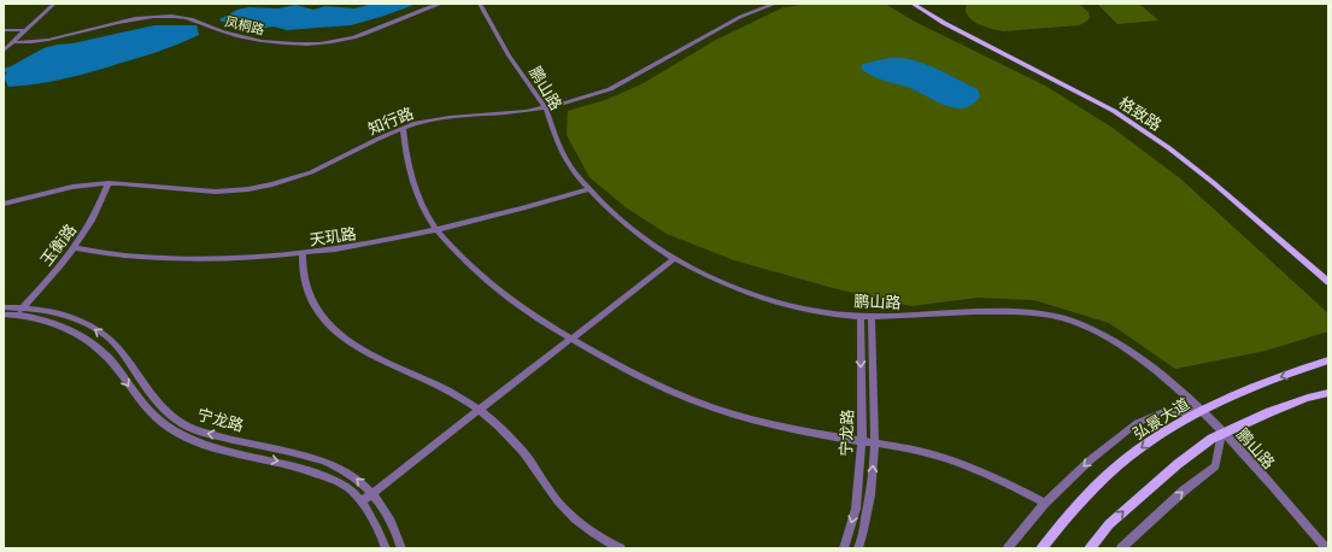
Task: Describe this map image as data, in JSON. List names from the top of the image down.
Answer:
{
  "streets": {
    "main road": ["格致路", "弘景大道"],
    "street": [
      "凤桐路",
      "鹏山路",
      "知行路",
      "天玑路",
      "玉衡路",
      "宁龙路"
    ]
  },
  "crossings": [
    ["鹏山路", "知行路"],
    ["鹏山路", "天玑路"],
    ["鹏山路", "弘景大道"],
    ["鹏山路", "宁龙路"],
    ["知行路", "玉衡路"],
    ["天玑路", "玉衡路"],
    ["玉衡路", "宁龙路"]
  ]
}
